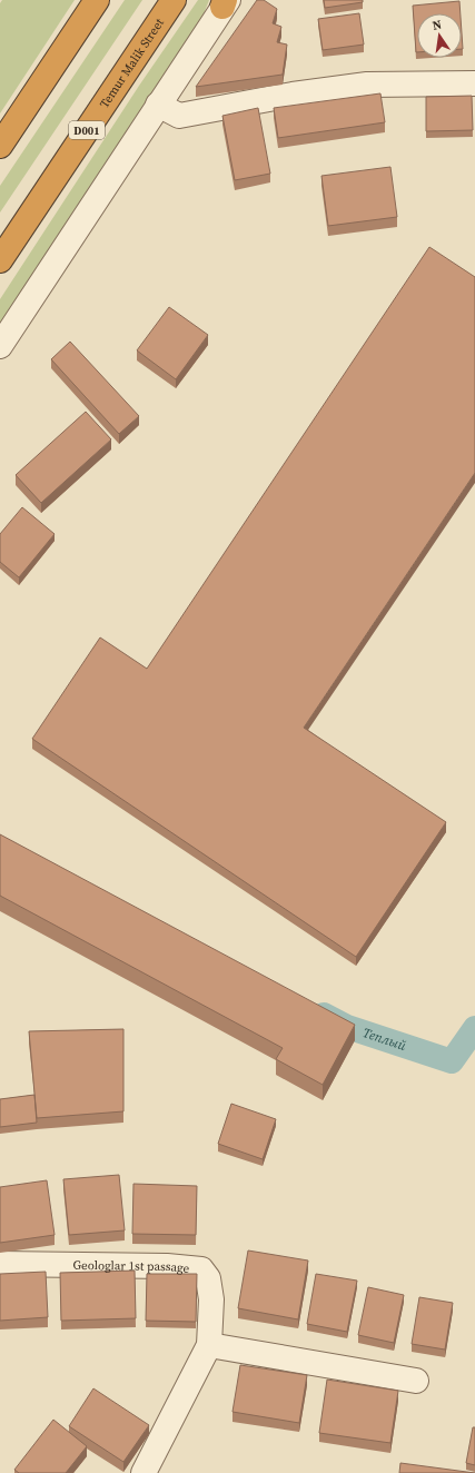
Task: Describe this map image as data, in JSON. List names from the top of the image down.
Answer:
{
  "streets": {
    "highway": ["Temur Malik Street", "D001"],
    "street": ["Geologlar 1st passage"]
  },
  "water": ["Теплый"],
  "north": "top"
}
